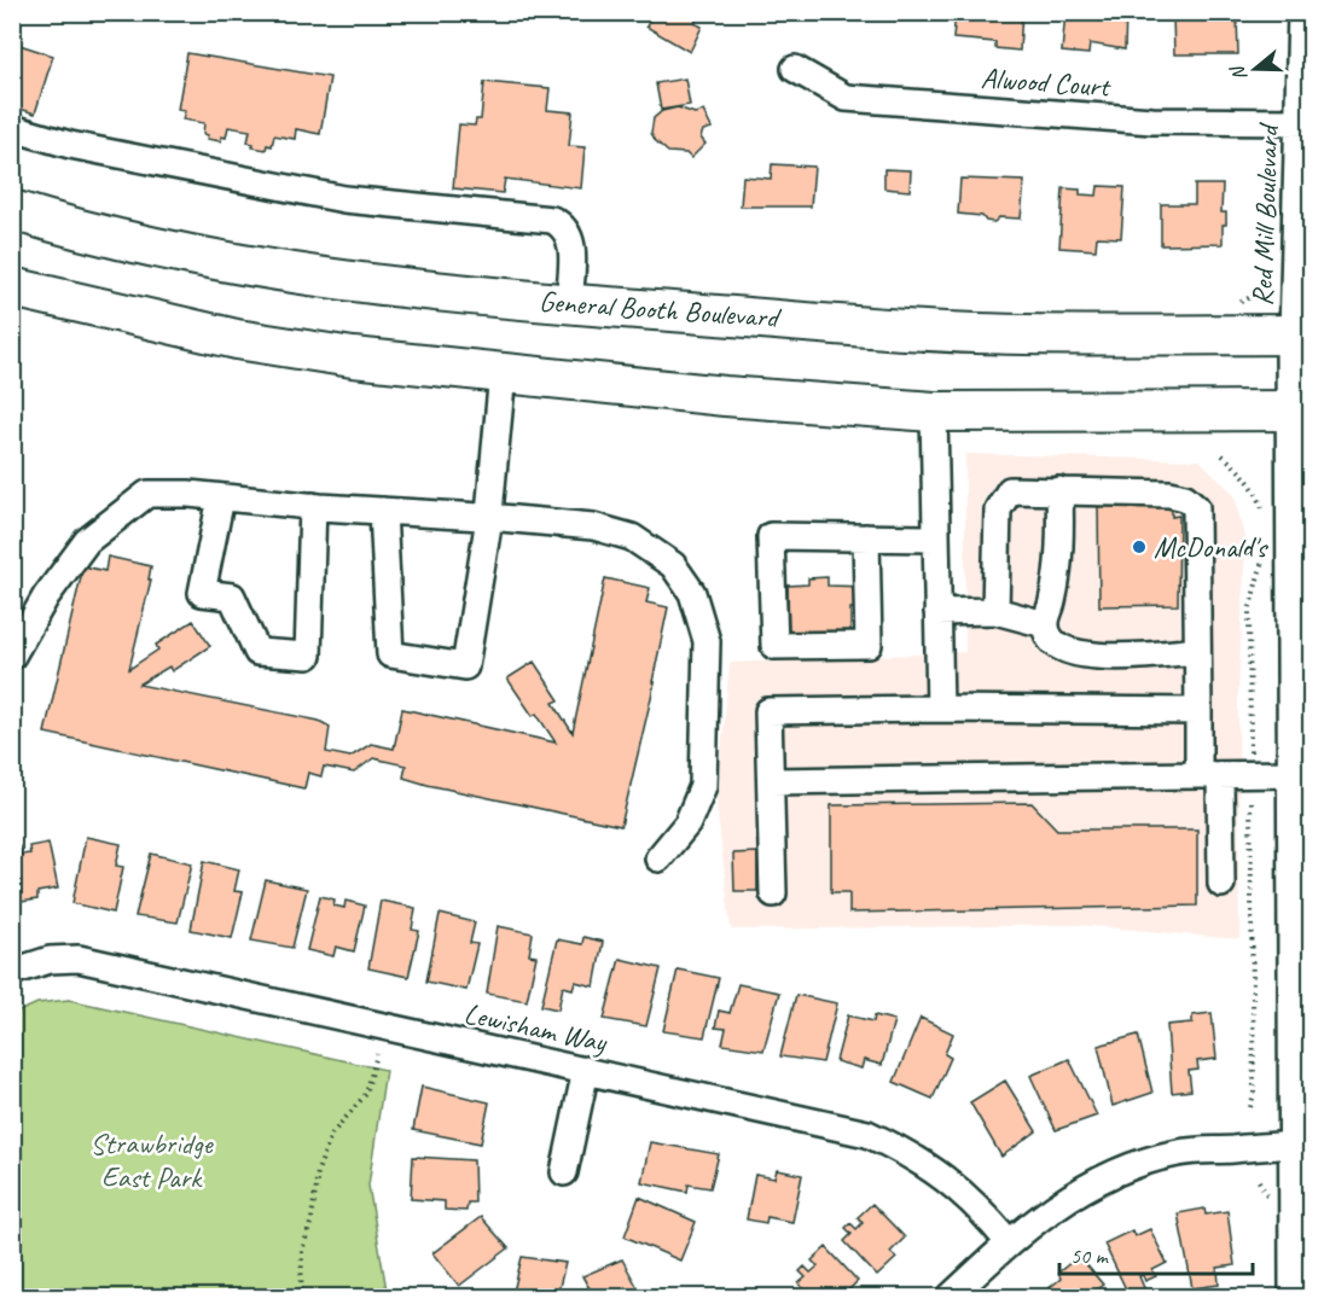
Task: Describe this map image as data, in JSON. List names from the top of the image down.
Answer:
{
  "streets": {
    "highway": ["General Booth Boulevard"],
    "street": ["Alwood Court", "Red Mill Boulevard", "Lewisham Way"]
  },
  "crossings": [
    ["Alwood Court", "Red Mill Boulevard"],
    ["Red Mill Boulevard", "General Booth Boulevard"]
  ],
  "parks": ["Strawbridge East Park"],
  "places": ["McDonald's"],
  "scale_bar": "50 m",
  "north": "left"
}
